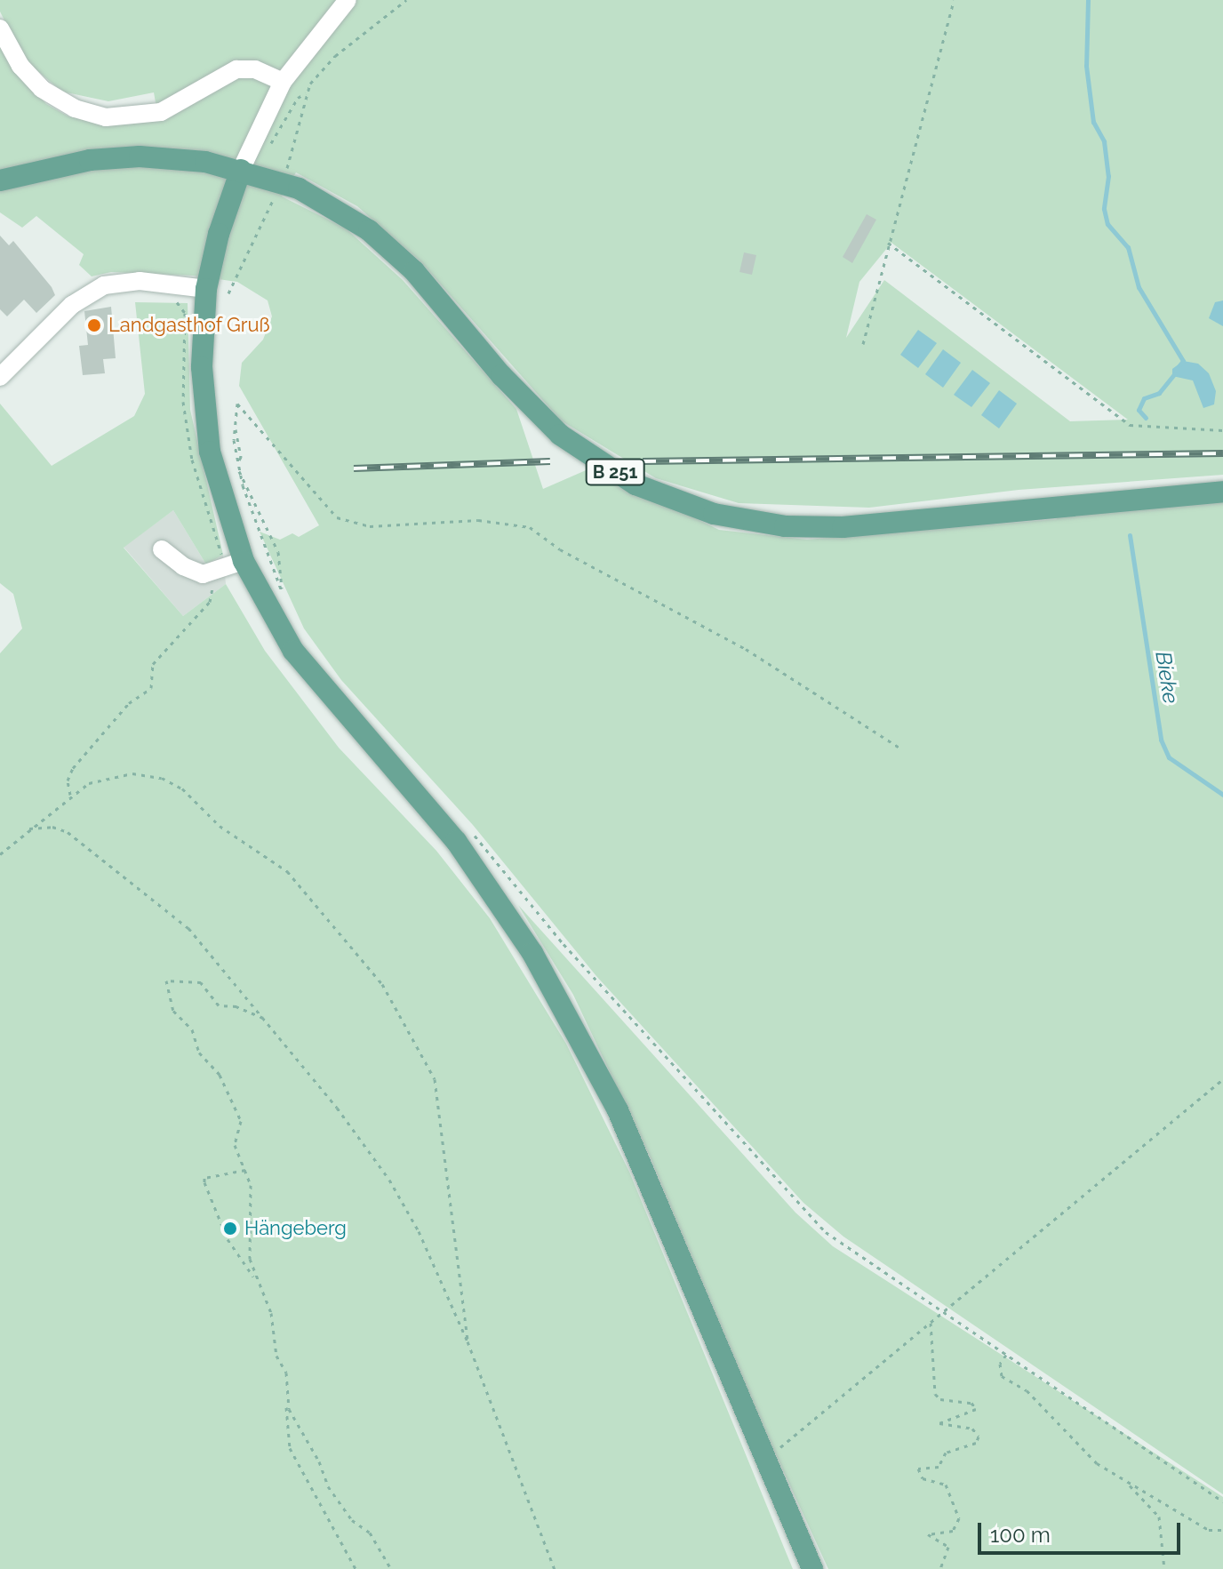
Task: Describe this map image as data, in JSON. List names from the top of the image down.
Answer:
{
  "streets": {
    "main road": ["B 251"]
  },
  "water": ["Bieke"],
  "places": ["Landgasthof Gruß", "Hängeberg"],
  "scale_bar": "100 m"
}
